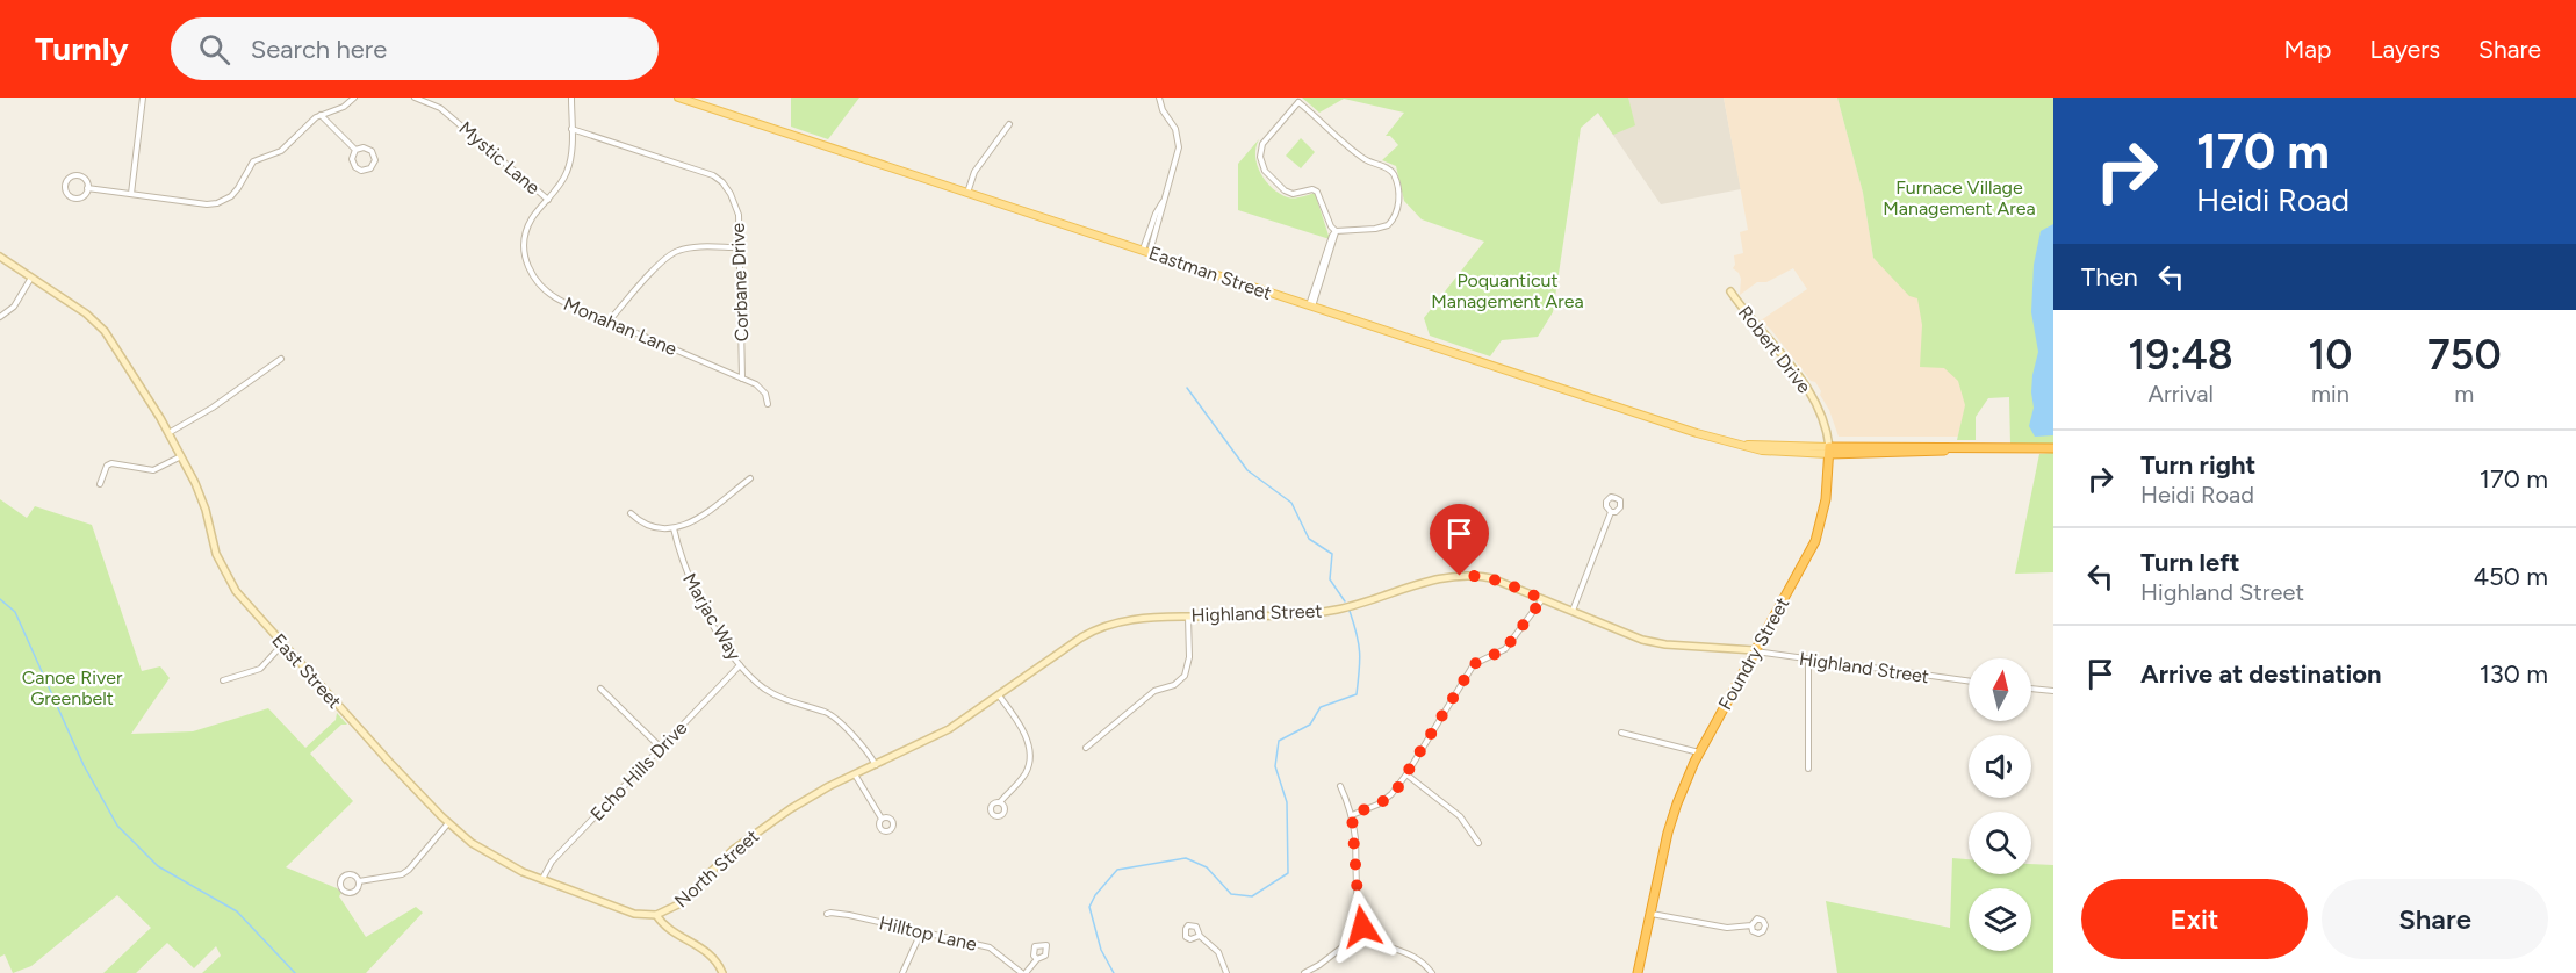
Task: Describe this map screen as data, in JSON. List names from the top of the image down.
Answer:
{
  "streets": {
    "highway": ["Foundry Street"],
    "main road": ["Eastman Street"],
    "street": [
      "Mystic Lane",
      "Corbane Drive",
      "Monahan Lane",
      "Robert Drive",
      "Highland Street",
      "Marjac Way",
      "East Street",
      "Echo Hills Drive",
      "North Street",
      "Hilltop Lane"
    ]
  },
  "crossings": [
    ["Mystic Lane", "Monahan Lane"],
    ["Eastman Street", "Robert Drive"],
    ["Eastman Street", "Foundry Street"],
    ["Corbane Drive", "Monahan Lane"],
    ["Robert Drive", "Foundry Street"],
    ["Highland Street", "Marjac Way"],
    ["Highland Street", "Foundry Street"],
    ["Highland Street", "North Street"],
    ["Marjac Way", "Echo Hills Drive"],
    ["East Street", "Echo Hills Drive"],
    ["East Street", "North Street"]
  ],
  "parks": ["Furnace Village Management Area", "Poquanticut Management Area", "Canoe River Greenbelt"],
  "north": "top",
  "page": {
    "header": "Turnly",
    "search": "Search here",
    "nav": ["Map", "Layers", "Share"],
    "turn": ["170 m", "Heidi Road"],
    "then": "Then",
    "eta": [
      "19:48",
      "Arrival",
      "10",
      "min",
      "750",
      "m"
    ],
    "list": [
      {
        "name": "Turn right",
        "note": "Heidi Road",
        "value": "170 m"
      },
      {
        "name": "Turn left",
        "note": "Highland Street",
        "value": "450 m"
      },
      {
        "name": "Arrive at destination",
        "value": "130 m"
      }
    ],
    "buttons": ["Exit", "Share"]
  }
}
